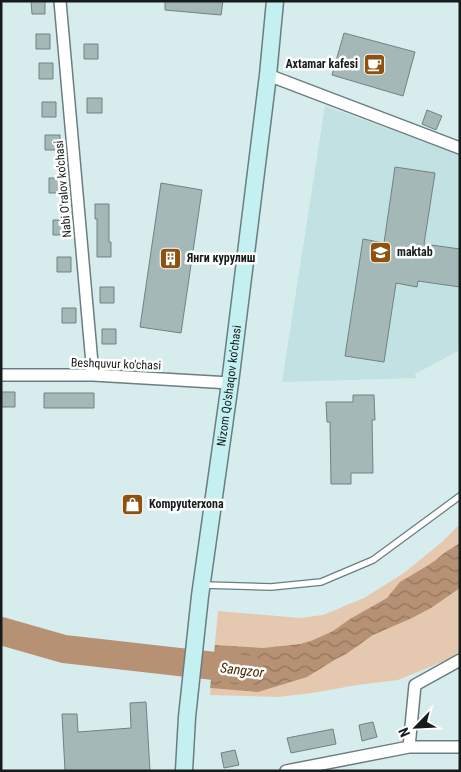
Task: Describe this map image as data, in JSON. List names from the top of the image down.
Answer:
{
  "streets": {
    "main road": ["Nizom Qo'shaqov ko'chasi"],
    "street": ["Nabi O'ralov ko'chasi", "Beshquvur ko'chasi"]
  },
  "crossings": [
    ["Nabi O'ralov ko'chasi", "Beshquvur ko'chasi"],
    ["Beshquvur ko'chasi", "Nizom Qo'shaqov ko'chasi"]
  ],
  "water": ["Sangzor"],
  "places": {
    "cafe": ["Axtamar kafesi"],
    "school or university": ["maktab"],
    "building": ["Янги курулиш"],
    "shop": ["Kompyuterxona"]
  },
  "north": "bottom left"
}
